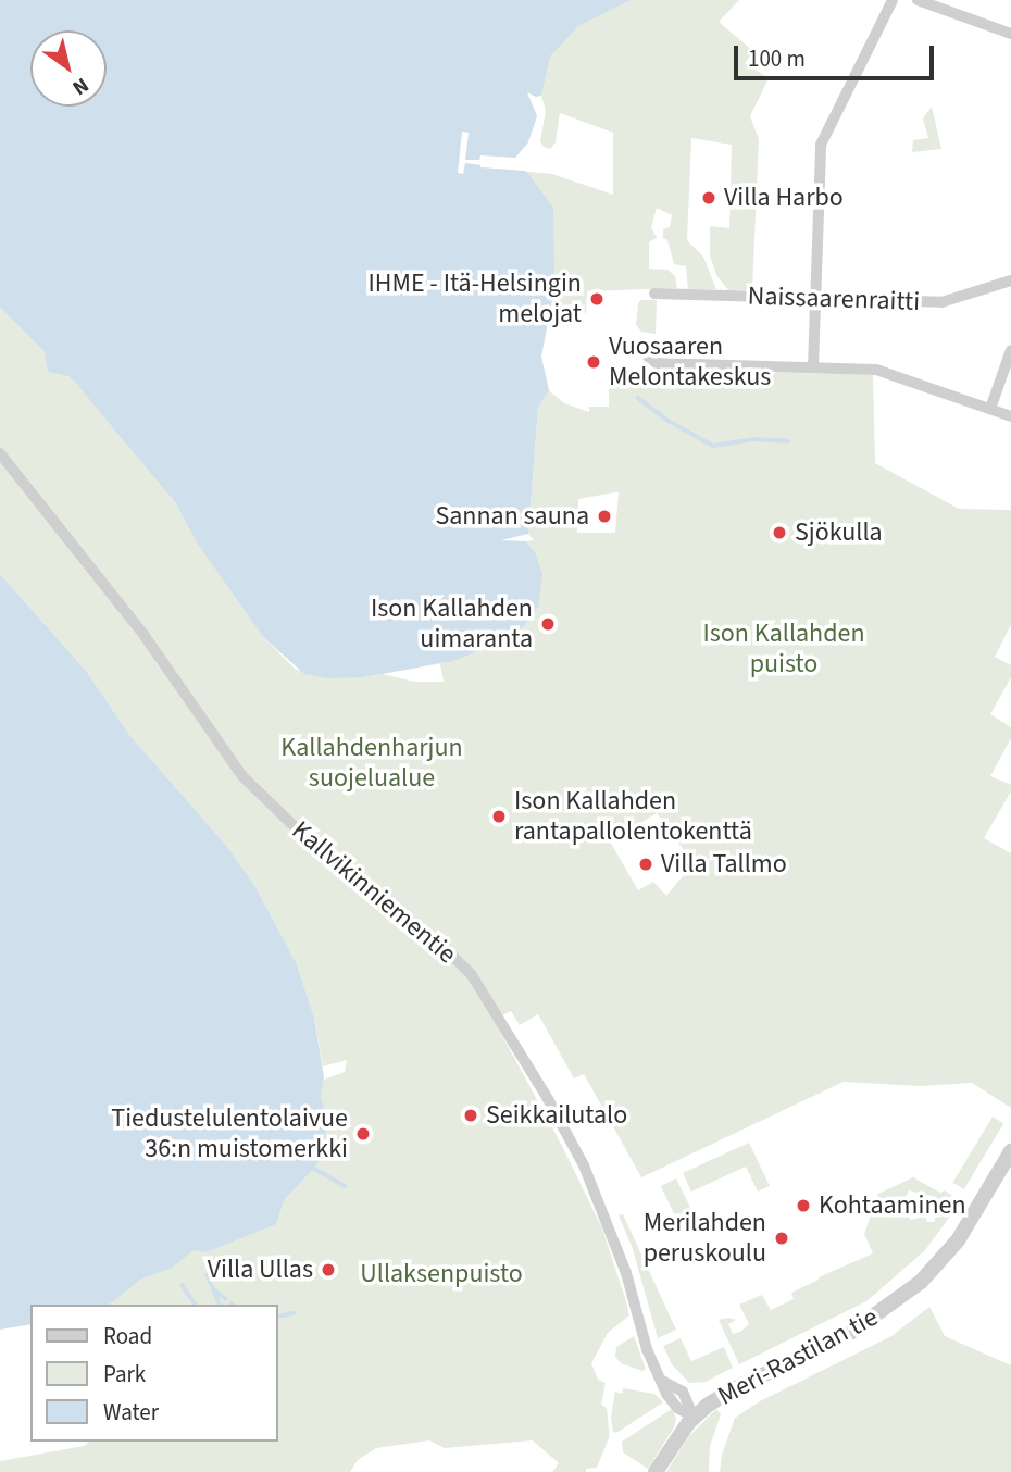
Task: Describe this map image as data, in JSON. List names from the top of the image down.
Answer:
{
  "streets": {
    "street": ["Naissaarenraitti", "Kallvikinniementie", "Meri-Rastilan tie"]
  },
  "crossings": [
    ["Kallvikinniementie", "Meri-Rastilan tie"]
  ],
  "parks": ["Ison Kallahden puisto", "Kallahdenharjun suojelualue", "Ullaksenpuisto"],
  "places": [
    "Villa Harbo",
    "IHME - Itä-Helsingin melojat",
    "Vuosaaren Melontakeskus",
    "Sannan sauna",
    "Sjökulla",
    "Ison Kallahden uimaranta",
    "Ison Kallahden rantapallolentokenttä",
    "Villa Tallmo",
    "Seikkailutalo",
    "Tiedustelulentolaivue 36:n muistomerkki",
    "Kohtaaminen",
    "Merilahden peruskoulu",
    "Villa Ullas"
  ],
  "legend": ["Road", "Park", "Water"],
  "scale_bar": "100 m",
  "north": "bottom right"
}
